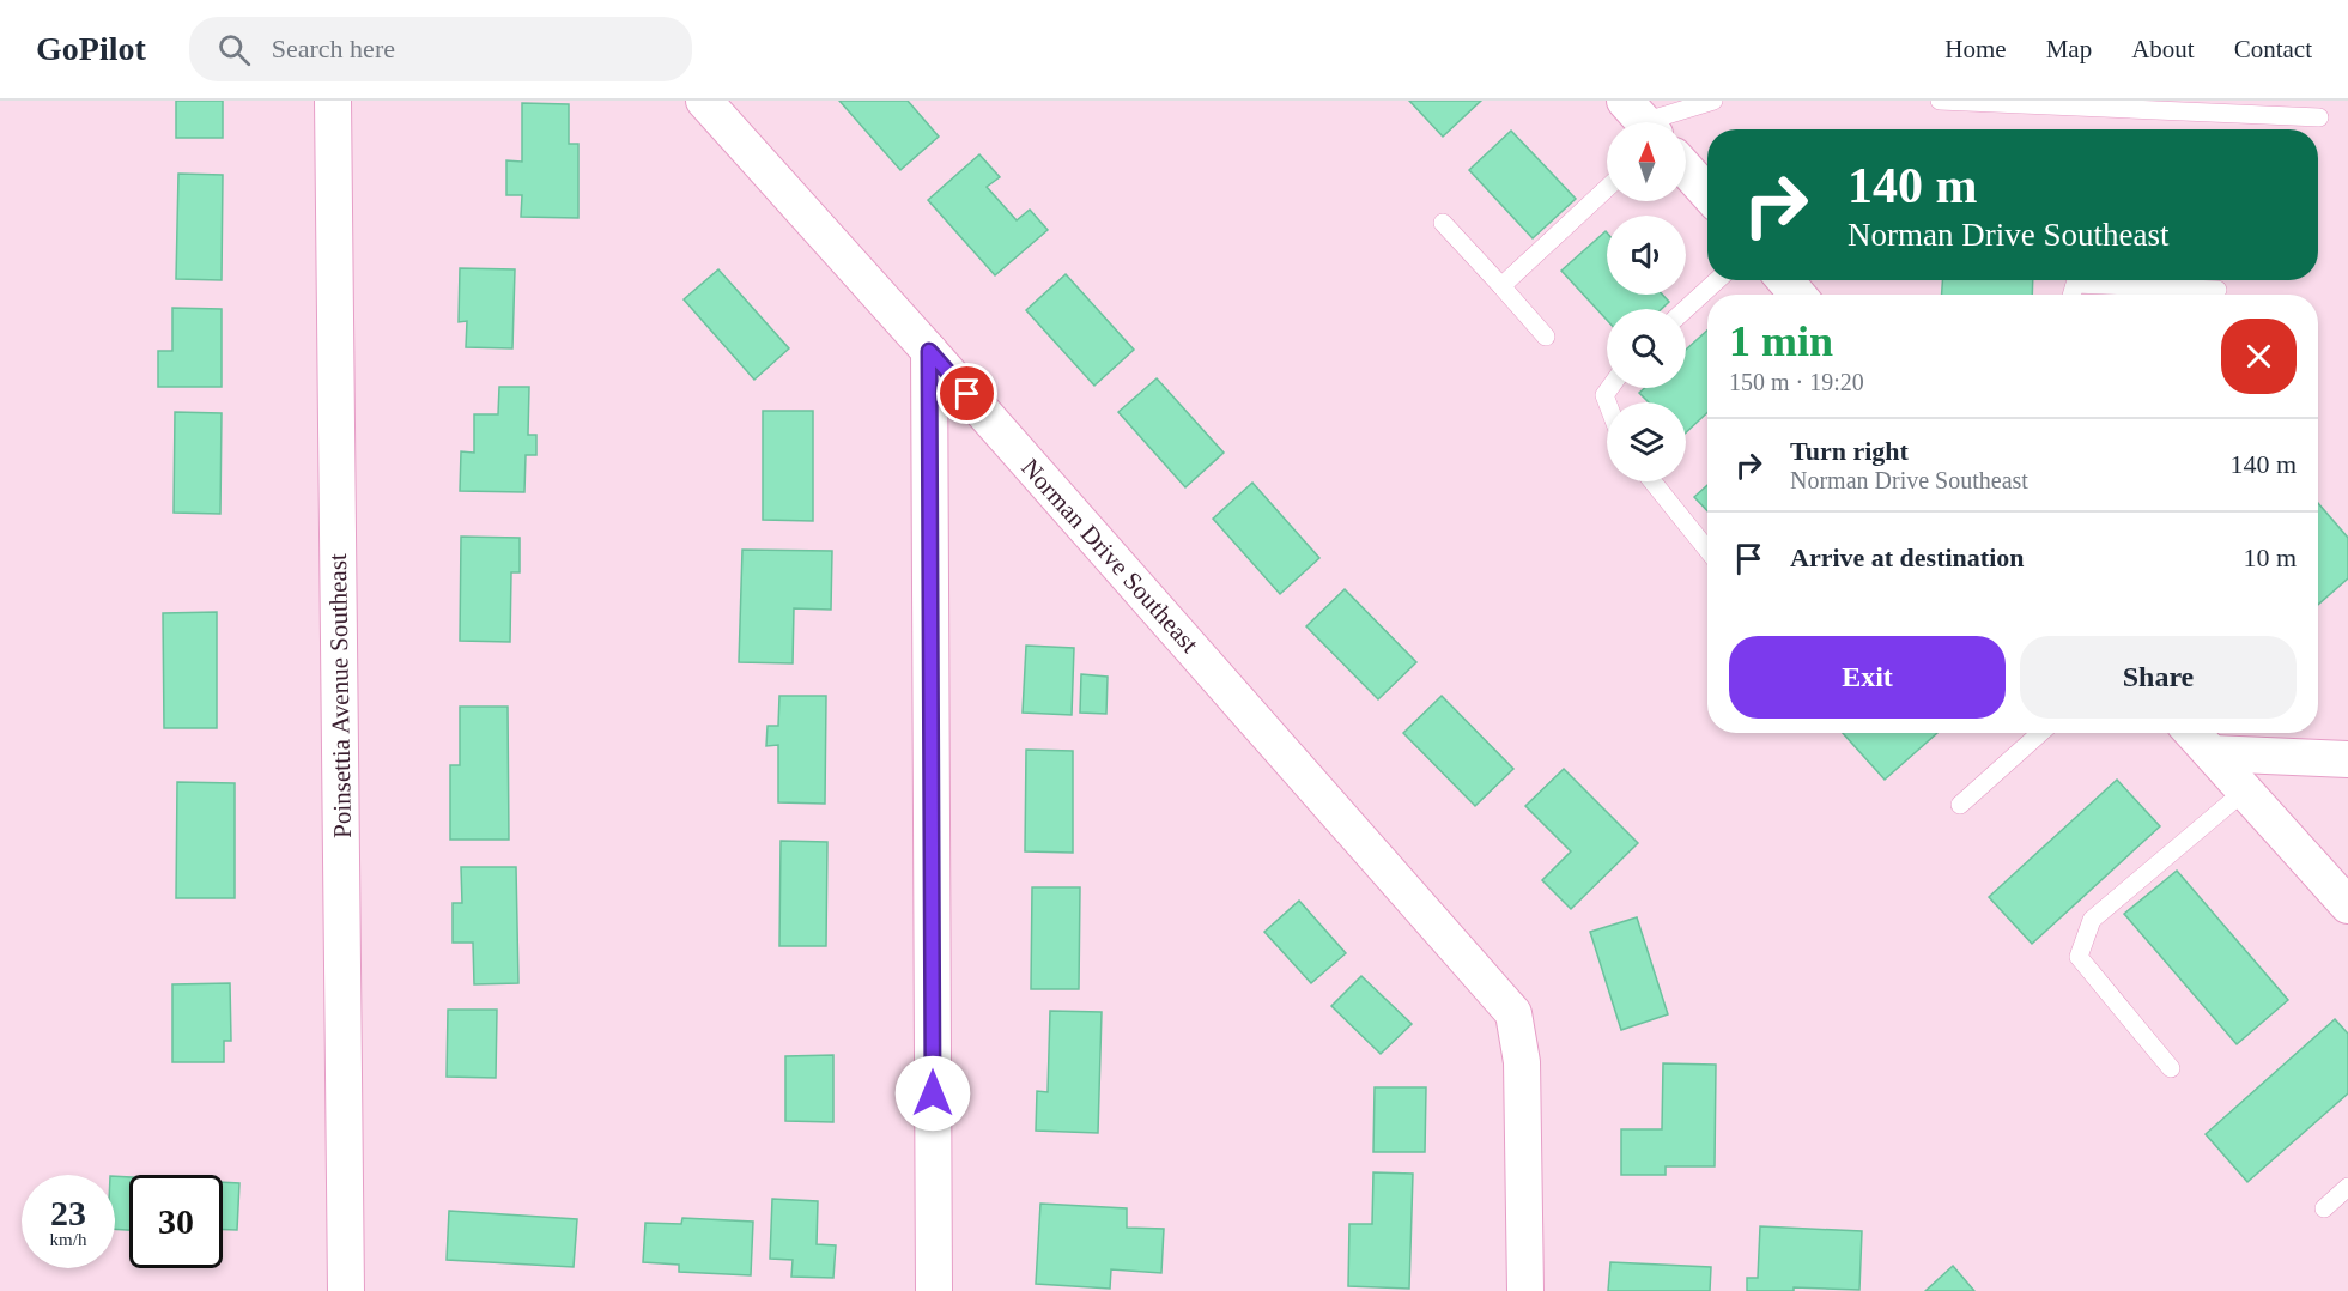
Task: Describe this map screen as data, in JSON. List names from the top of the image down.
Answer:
{
  "streets": {
    "street": ["Norman Drive Southeast", "Poinsettia Avenue Southeast"]
  },
  "north": "top",
  "page": {
    "header": "GoPilot",
    "search": "Search here",
    "nav": [
      "Home",
      "Map",
      "About",
      "Contact"
    ],
    "turn": ["140 m", "Norman Drive Southeast"],
    "heading": ["1 min", "150 m · 19:20"],
    "list": [
      {
        "name": "Turn right",
        "note": "Norman Drive Southeast",
        "value": "140 m"
      },
      {
        "name": "Arrive at destination",
        "value": "10 m"
      }
    ],
    "buttons": ["Exit", "Share"],
    "speed": "23 km/h",
    "limit": "30"
  }
}
